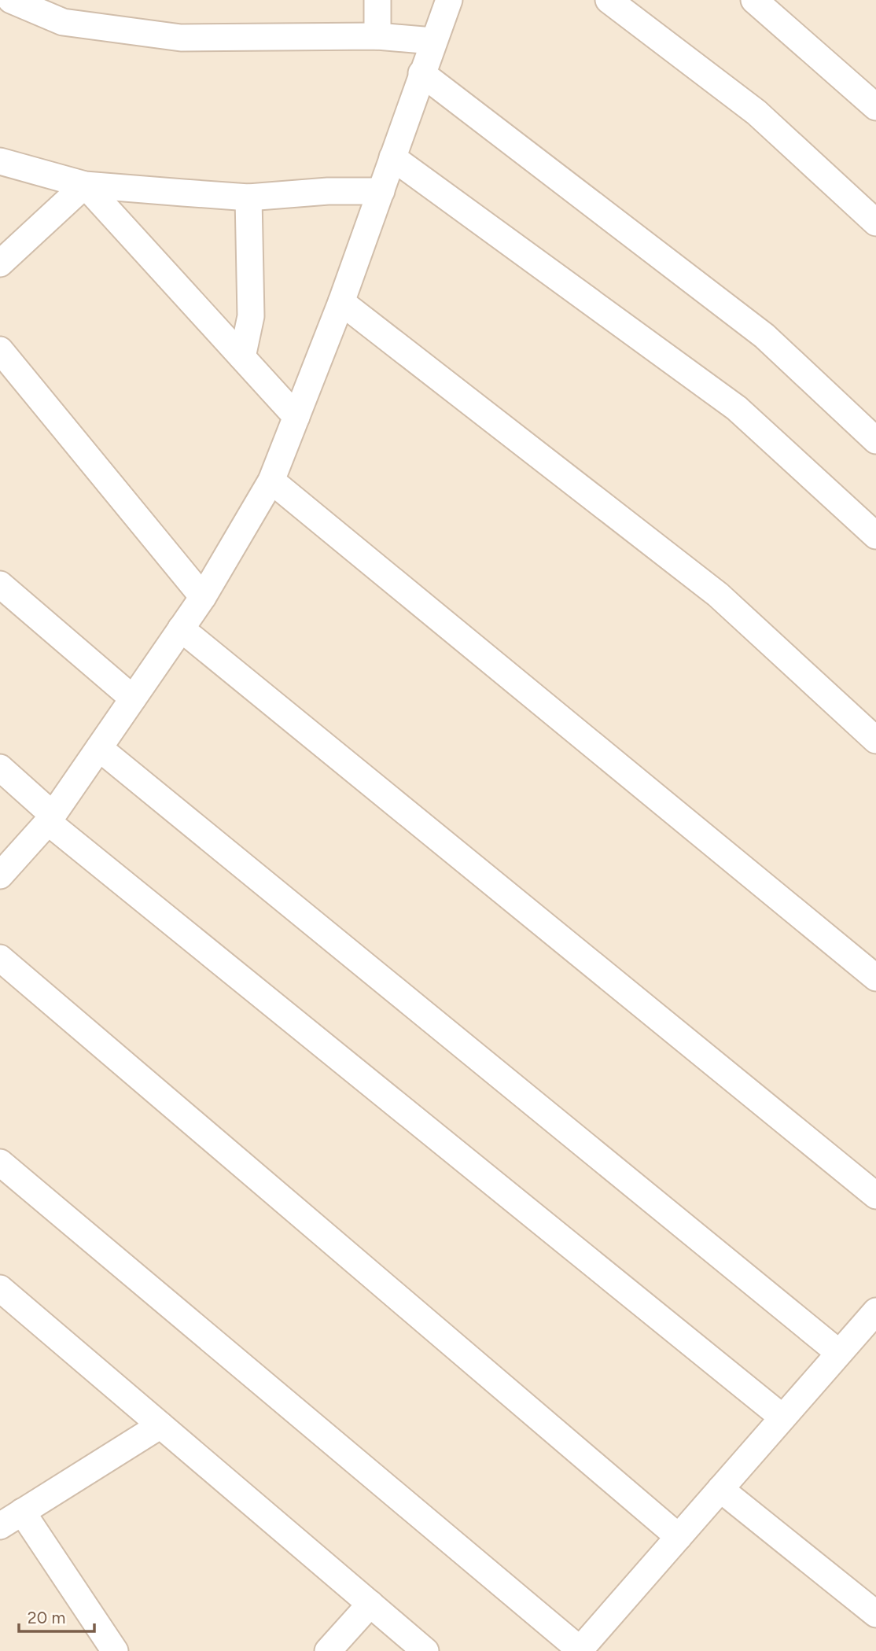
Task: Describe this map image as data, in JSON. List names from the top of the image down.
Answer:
{
  "scale_bar": "20 m"
}
